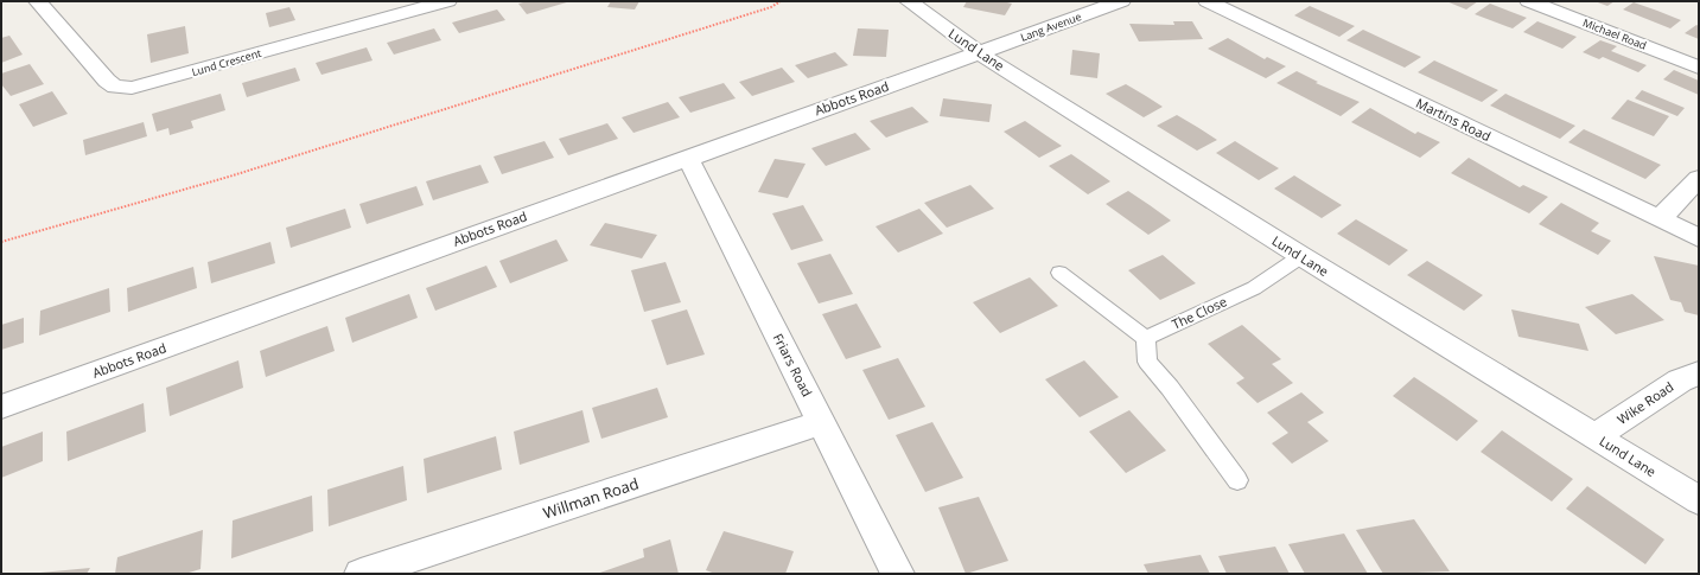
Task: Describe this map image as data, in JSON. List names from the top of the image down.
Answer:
{
  "streets": {
    "street": [
      "Lang Avenue",
      "Michael Road",
      "Lund Lane",
      "Lund Crescent",
      "Abbots Road",
      "Martins Road",
      "Friars Road",
      "Wike Road",
      "Willman Road"
    ],
    "lane": ["The Close"]
  },
  "crossings": [
    ["Lang Avenue", "Lund Lane"],
    ["Lang Avenue", "Abbots Road"],
    ["Lund Lane", "Abbots Road"],
    ["Lund Lane", "The Close"],
    ["Lund Lane", "Wike Road"],
    ["Abbots Road", "Friars Road"],
    ["Friars Road", "Willman Road"]
  ]
}
